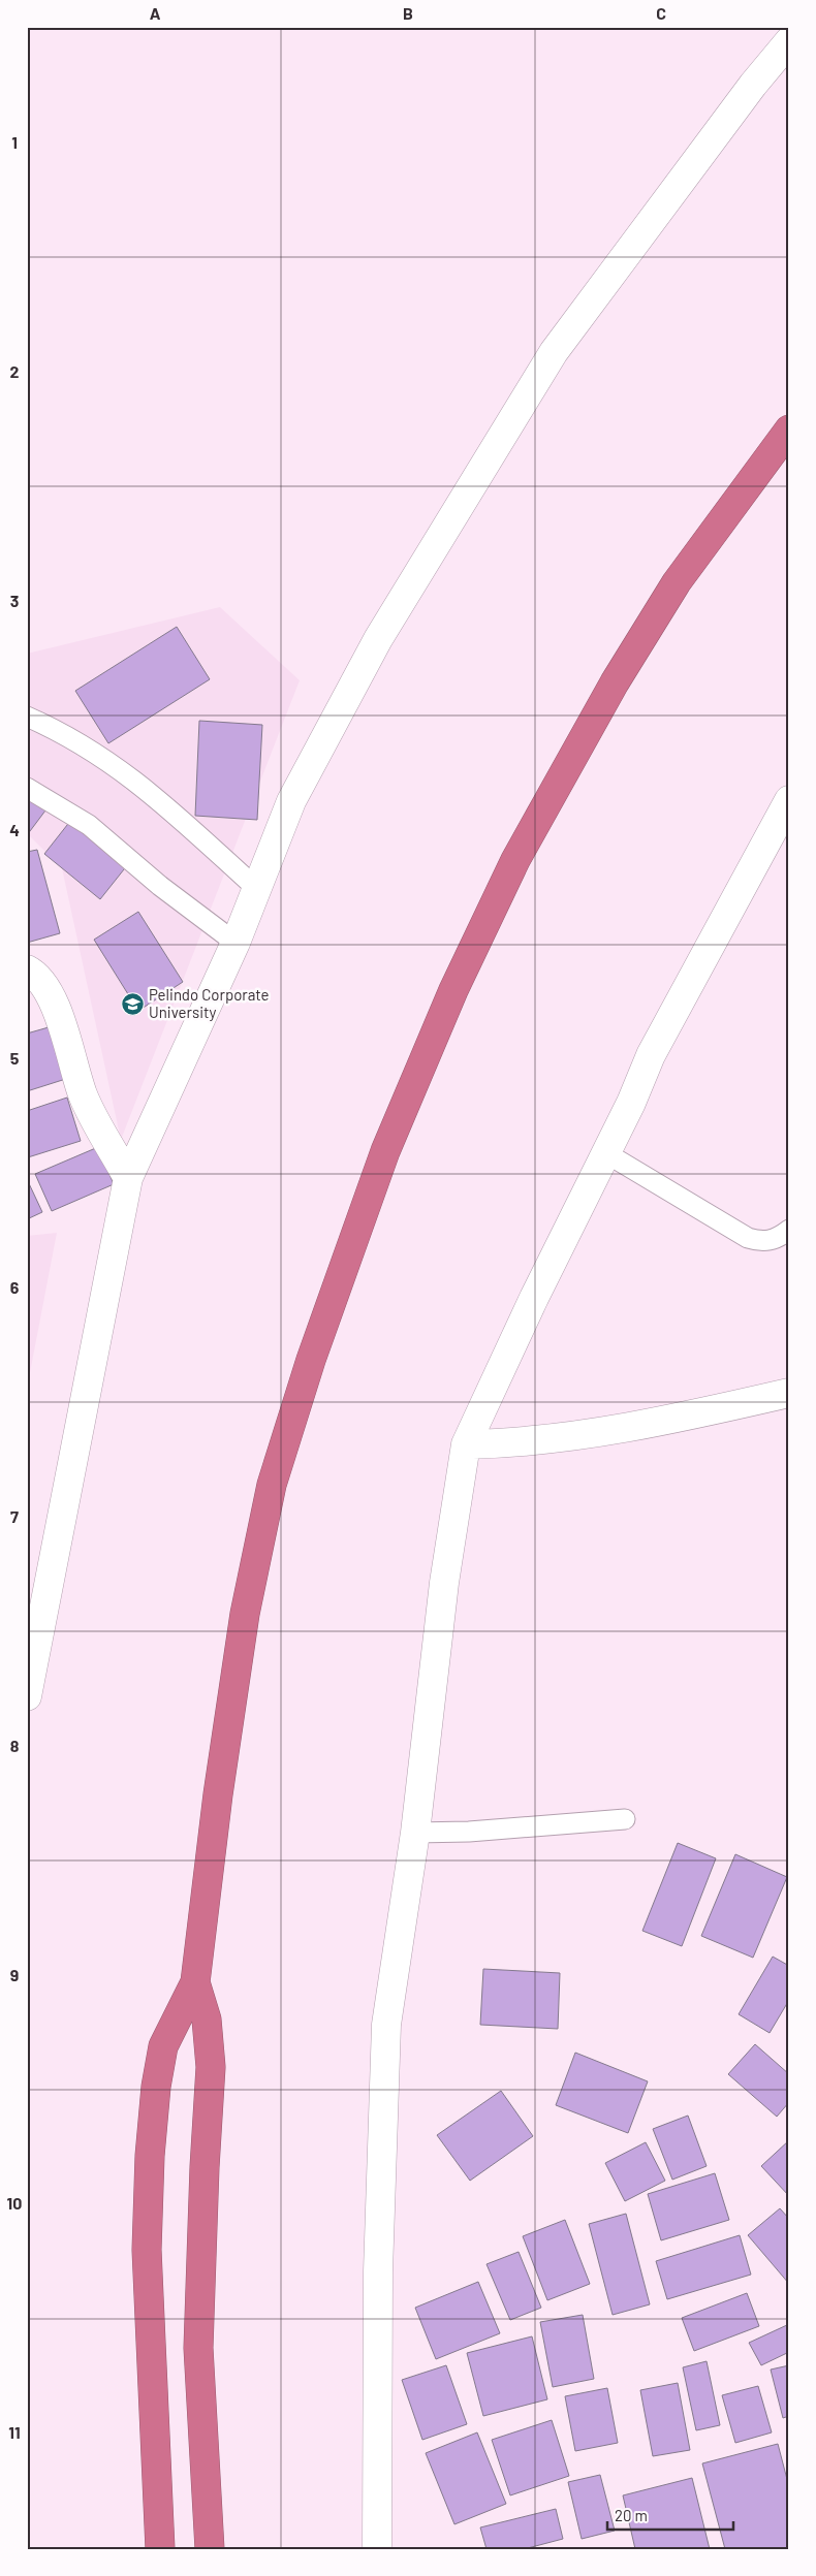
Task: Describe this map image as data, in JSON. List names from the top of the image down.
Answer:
{
  "places": {
    "school or university": ["Pelindo Corporate University"]
  },
  "scale_bar": "20 m",
  "grid": {
    "columns": ["A", "B", "C"],
    "rows": [
      "1",
      "2",
      "3",
      "4",
      "5",
      "6",
      "7",
      "8",
      "9",
      "10",
      "11"
    ]
  }
}
